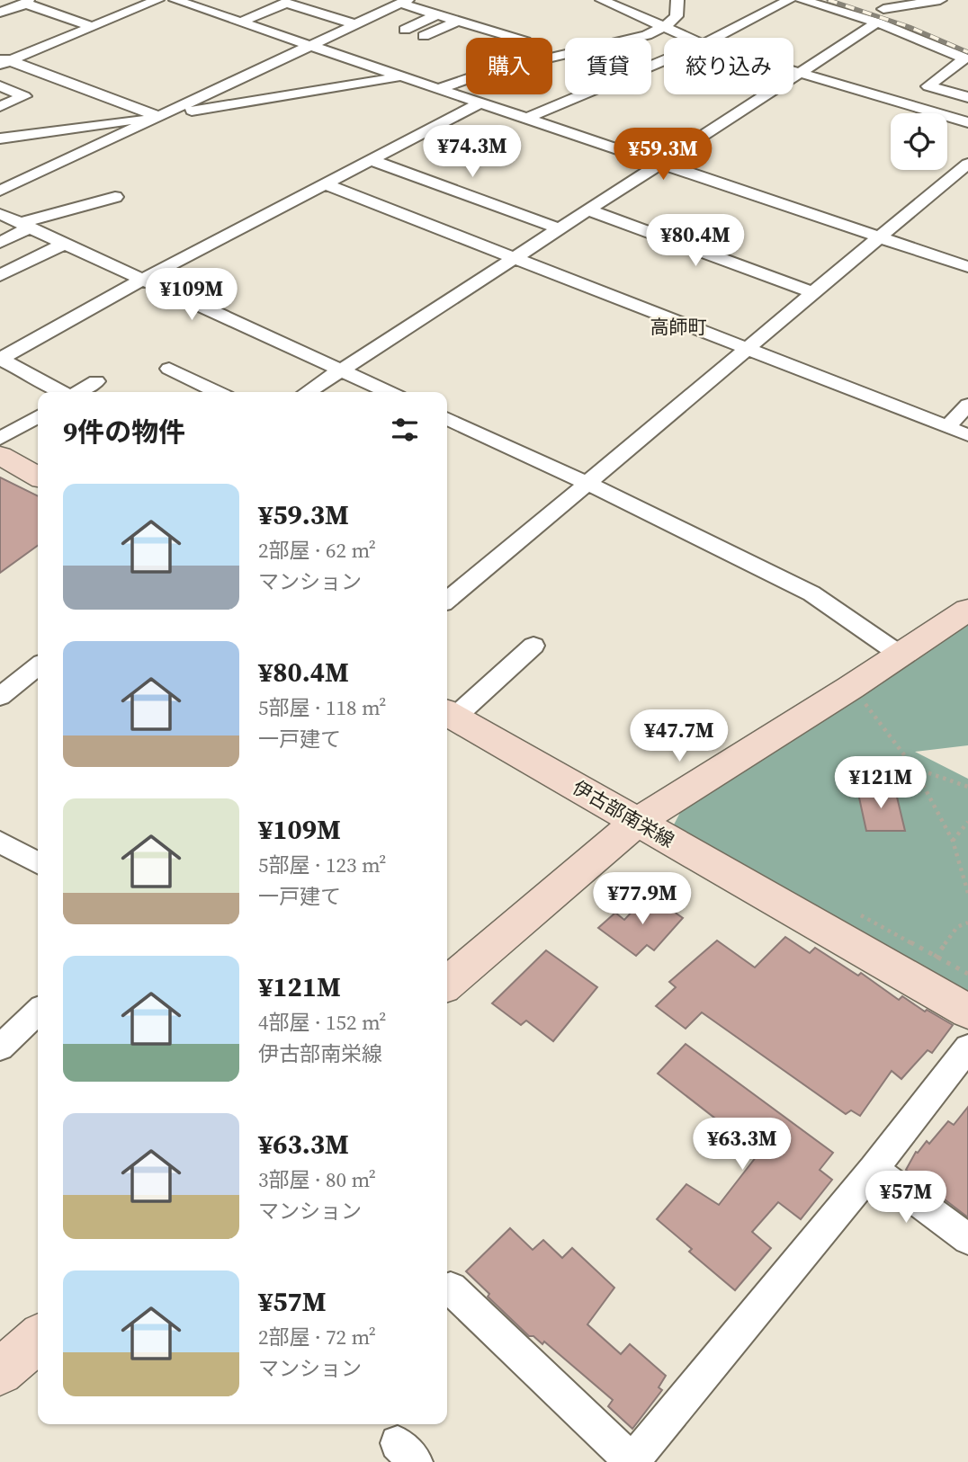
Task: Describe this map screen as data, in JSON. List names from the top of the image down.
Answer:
{
  "streets": {
    "street": ["伊古部南栄線"]
  },
  "districts": ["高師町"],
  "page": {
    "chip": ["購入", "賃貸", "絞り込み"],
    "price": [
      "¥74.3M",
      "¥59.3M",
      "¥80.4M",
      "¥109M",
      "¥47.7M",
      "¥121M",
      "¥77.9M",
      "¥63.3M",
      "¥57M"
    ],
    "heading": "9件の物件",
    "list": [
      {
        "name": "¥59.3M",
        "note": "2部屋 · 62 m² · マンション"
      },
      {
        "name": "¥80.4M",
        "note": "5部屋 · 118 m² · 一戸建て"
      },
      {
        "name": "¥109M",
        "note": "5部屋 · 123 m² · 一戸建て"
      },
      {
        "name": "¥121M",
        "note": "4部屋 · 152 m² · 伊古部南栄線"
      },
      {
        "name": "¥63.3M",
        "note": "3部屋 · 80 m² · マンション"
      },
      {
        "name": "¥57M",
        "note": "2部屋 · 72 m² · マンション"
      }
    ]
  }
}
